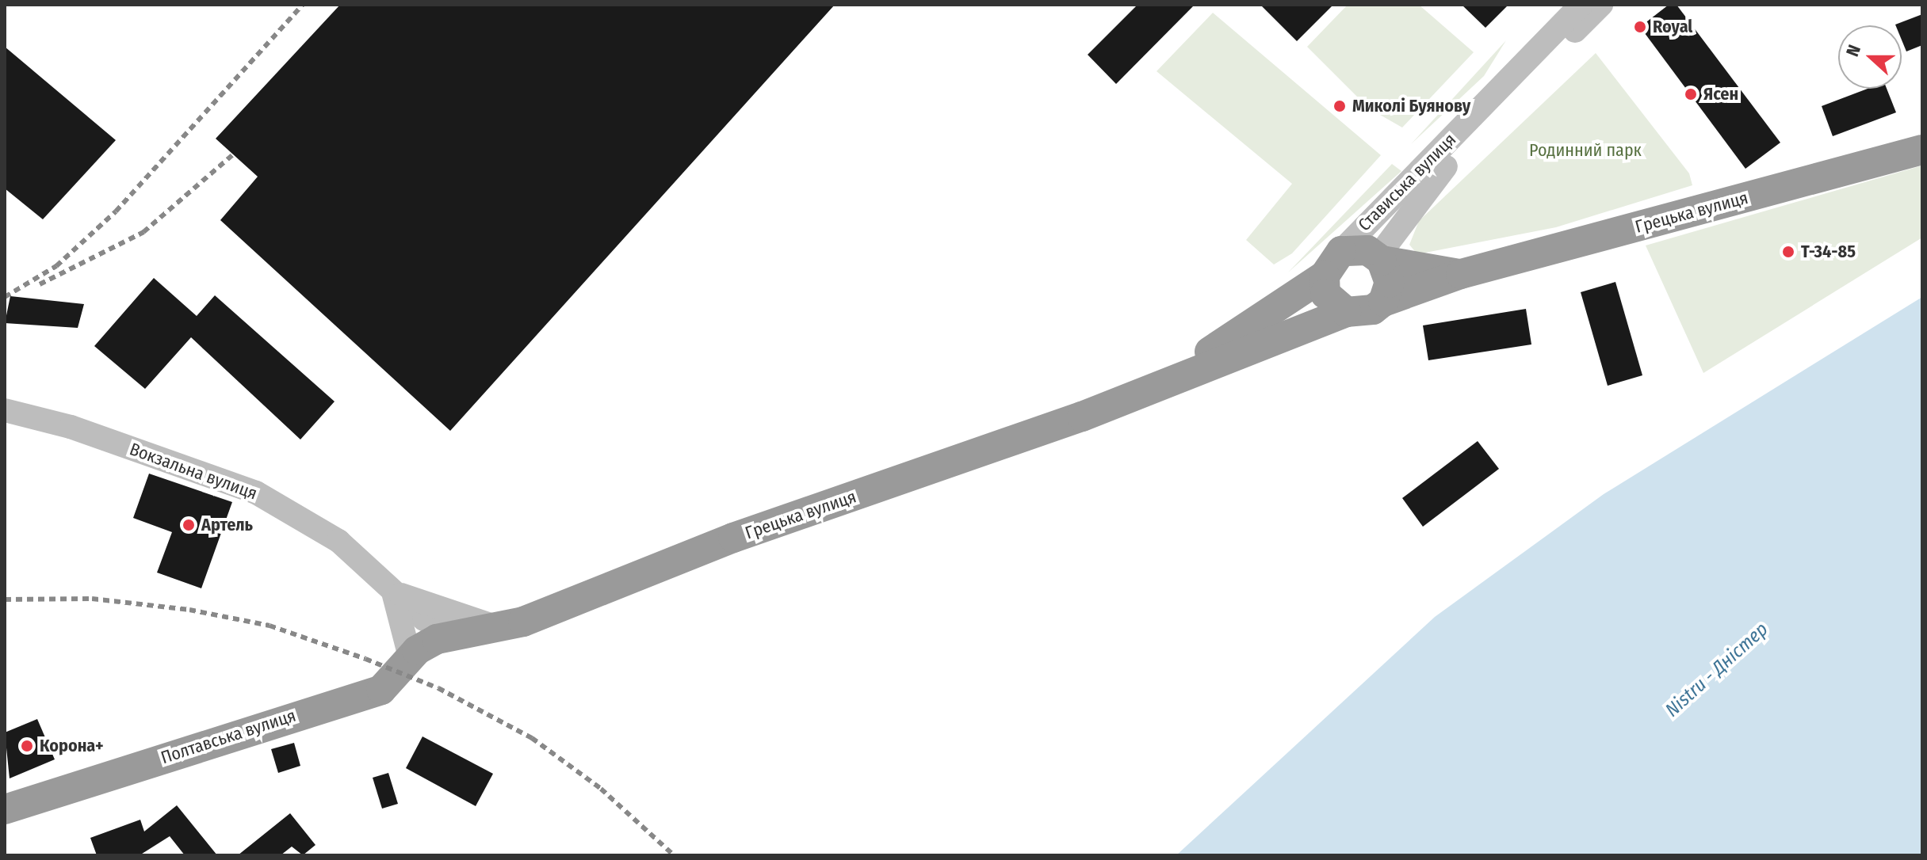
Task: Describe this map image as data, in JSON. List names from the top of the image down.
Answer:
{
  "streets": {
    "highway": ["Грецька вулиця", "Полтавська вулиця"],
    "main road": ["Стависька вулиця", "Вокзальна вулиця"]
  },
  "crossings": [
    ["Стависька вулиця", "Грецька вулиця"],
    ["Грецька вулиця", "Вокзальна вулиця"],
    ["Грецька вулиця", "Полтавська вулиця"],
    ["Вокзальна вулиця", "Полтавська вулиця"]
  ],
  "water": ["Nistru - Дністер"],
  "parks": ["Родинний парк"],
  "places": [
    "Royal",
    "Ясен",
    "Миколі Буянову",
    "Т-34-85",
    "Артель",
    "Корона+"
  ],
  "north": "left"
}
